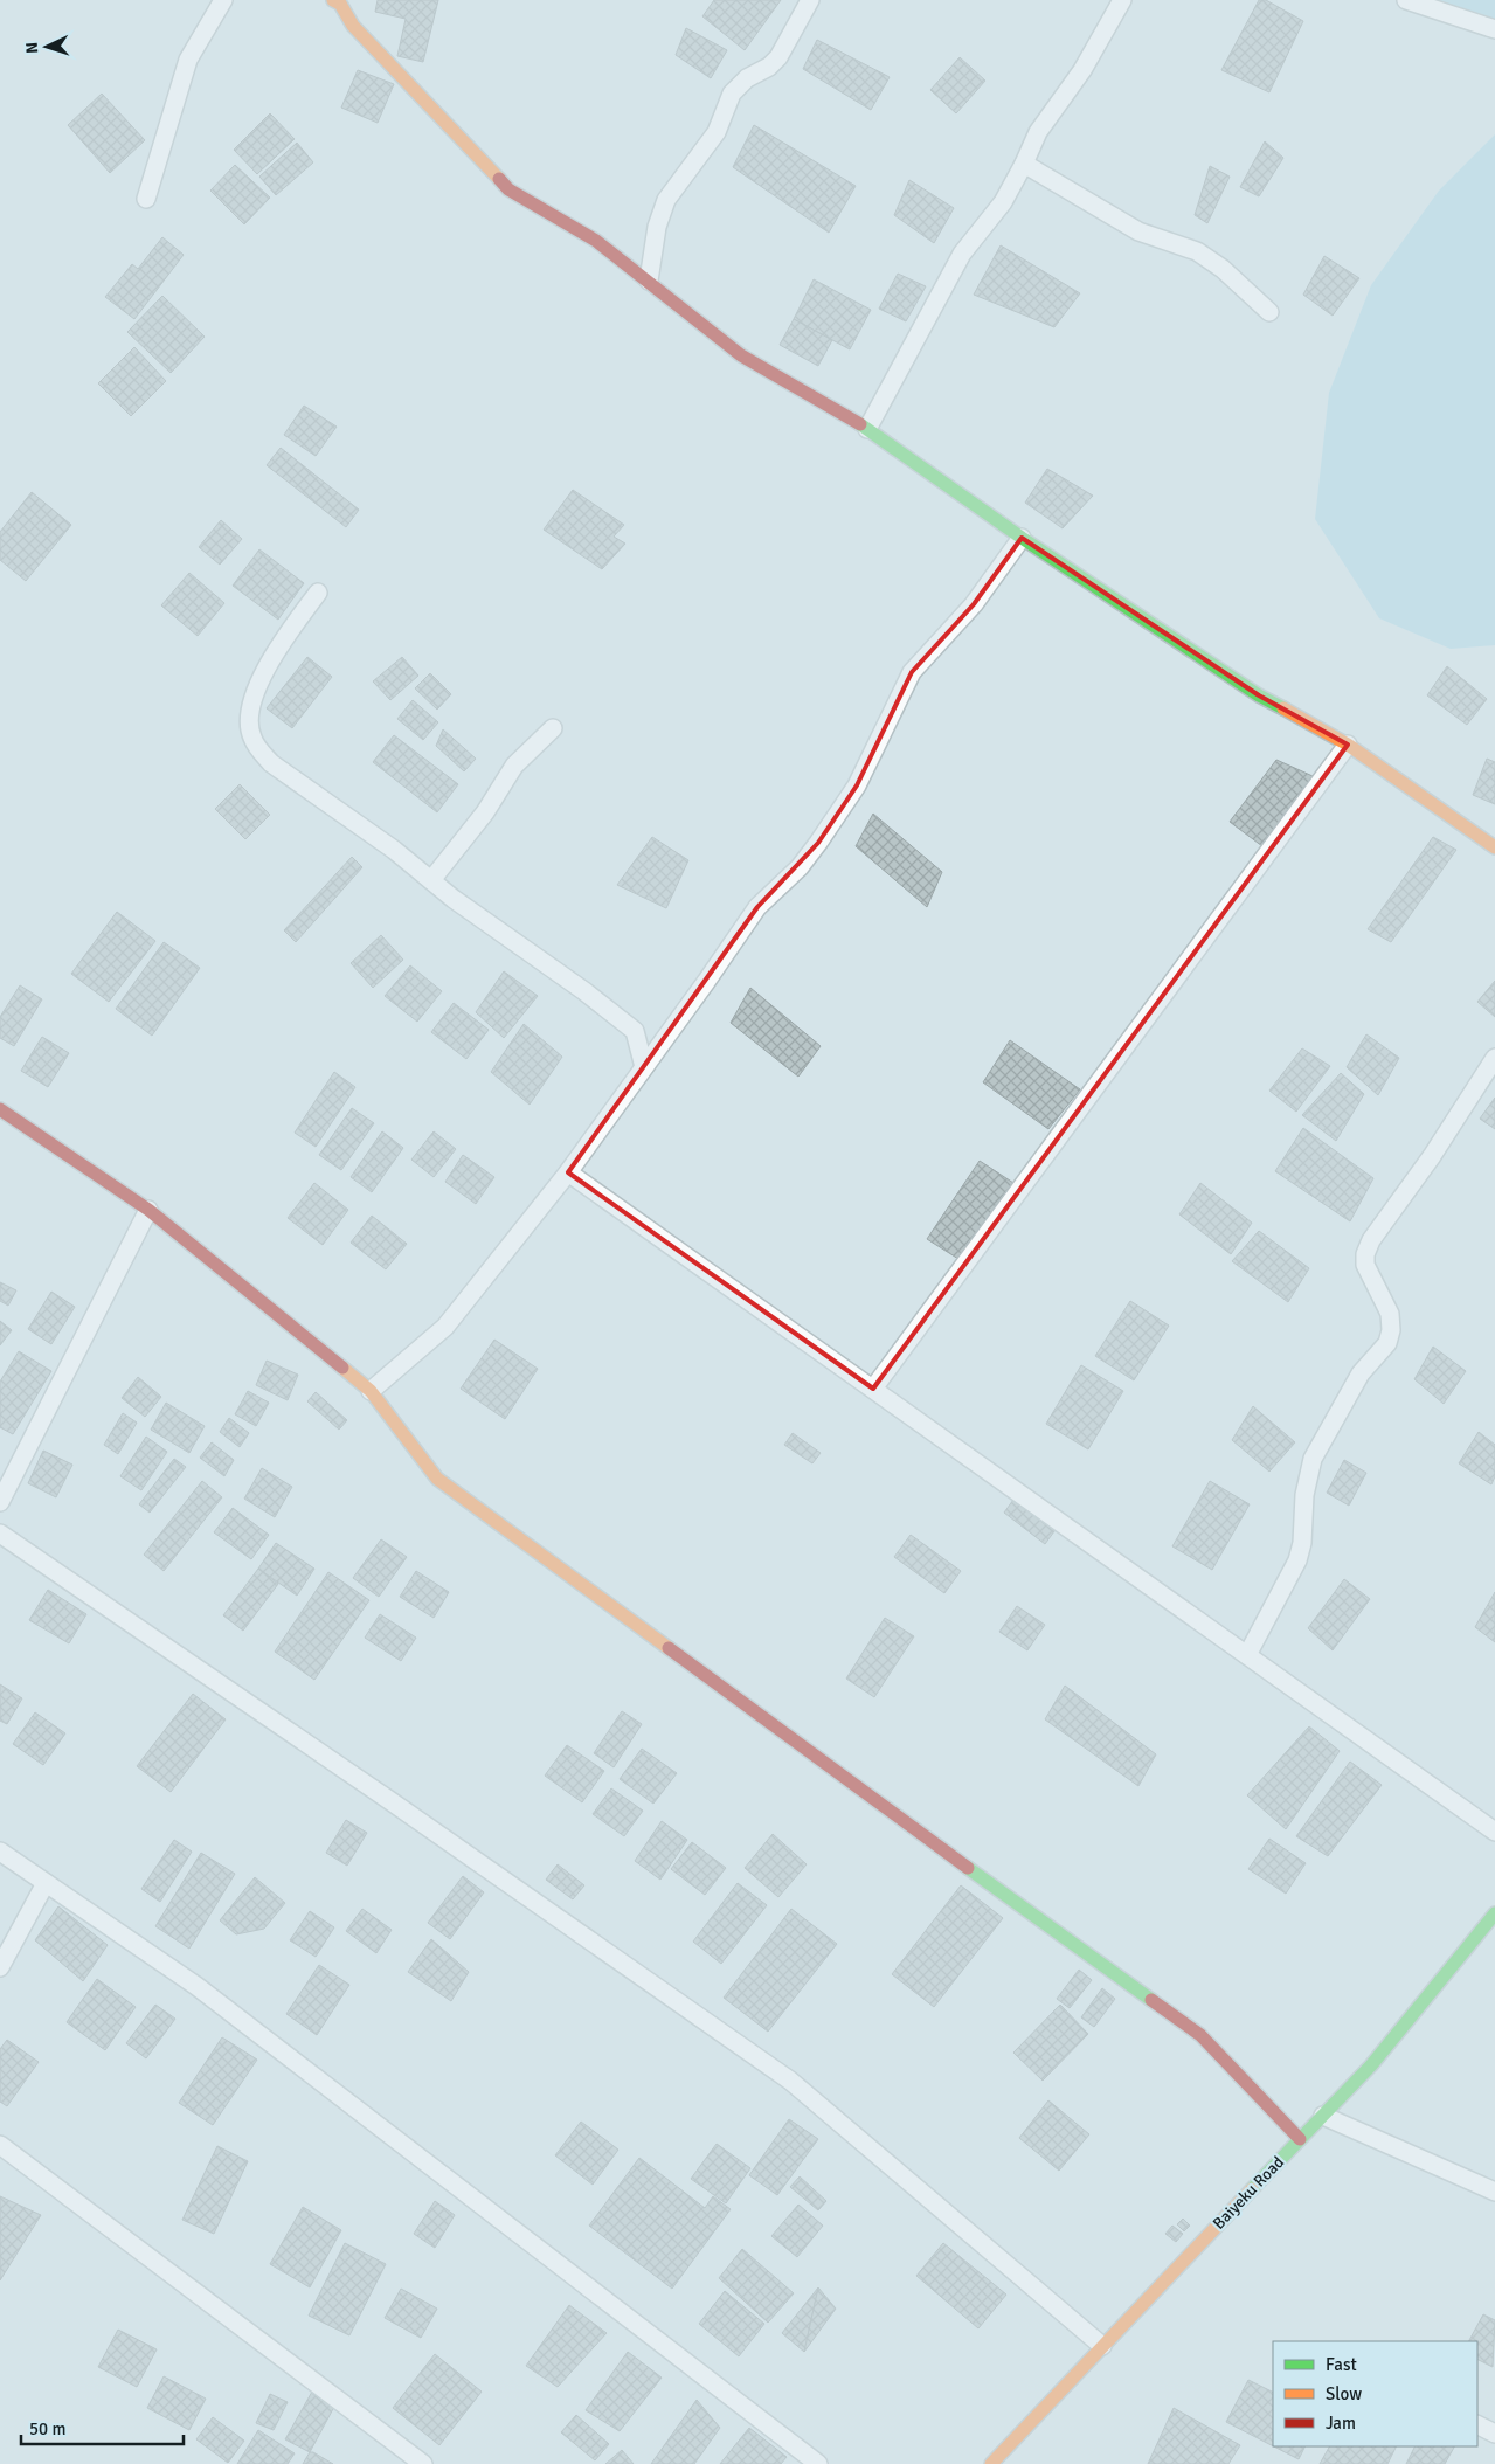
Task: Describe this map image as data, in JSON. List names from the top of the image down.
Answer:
{
  "streets": {
    "street": ["Baiyeku Road"]
  },
  "legend": ["Fast", "Slow", "Jam"],
  "scale_bar": "50 m",
  "north": "left"
}
